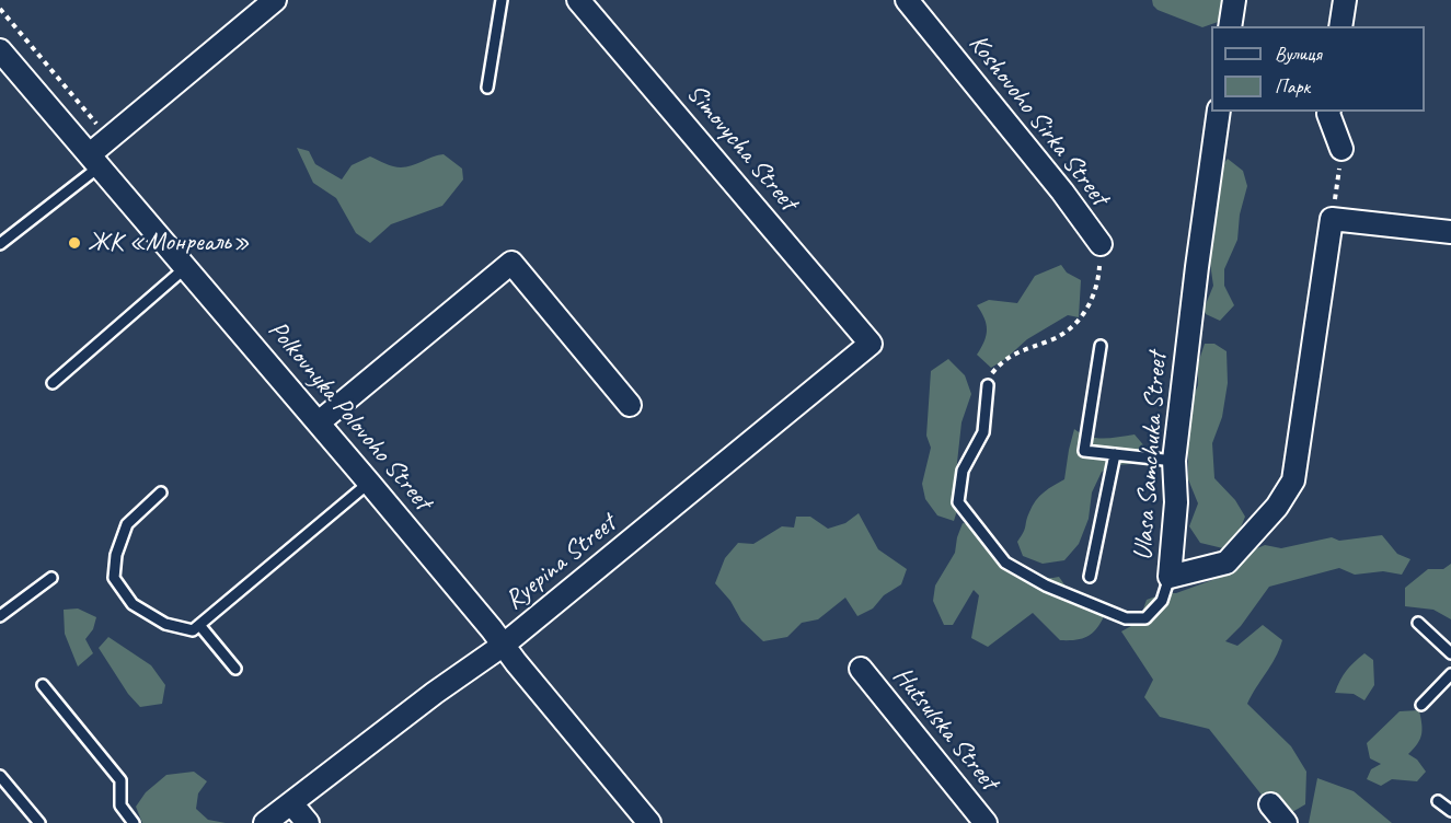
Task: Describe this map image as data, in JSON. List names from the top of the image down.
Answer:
{
  "streets": {
    "street": [
      "Koshovoho Sirka Street",
      "Simovycha Street",
      "Polkovnyka Polovoho Street",
      "Ulasa Samchuka Street",
      "Ryepina Street",
      "Hutsulska Street"
    ]
  },
  "crossings": [
    ["Simovycha Street", "Ryepina Street"],
    ["Polkovnyka Polovoho Street", "Ryepina Street"]
  ],
  "places": ["ЖК «Монреаль»"],
  "legend": ["Вулиця", "Парк"]
}
